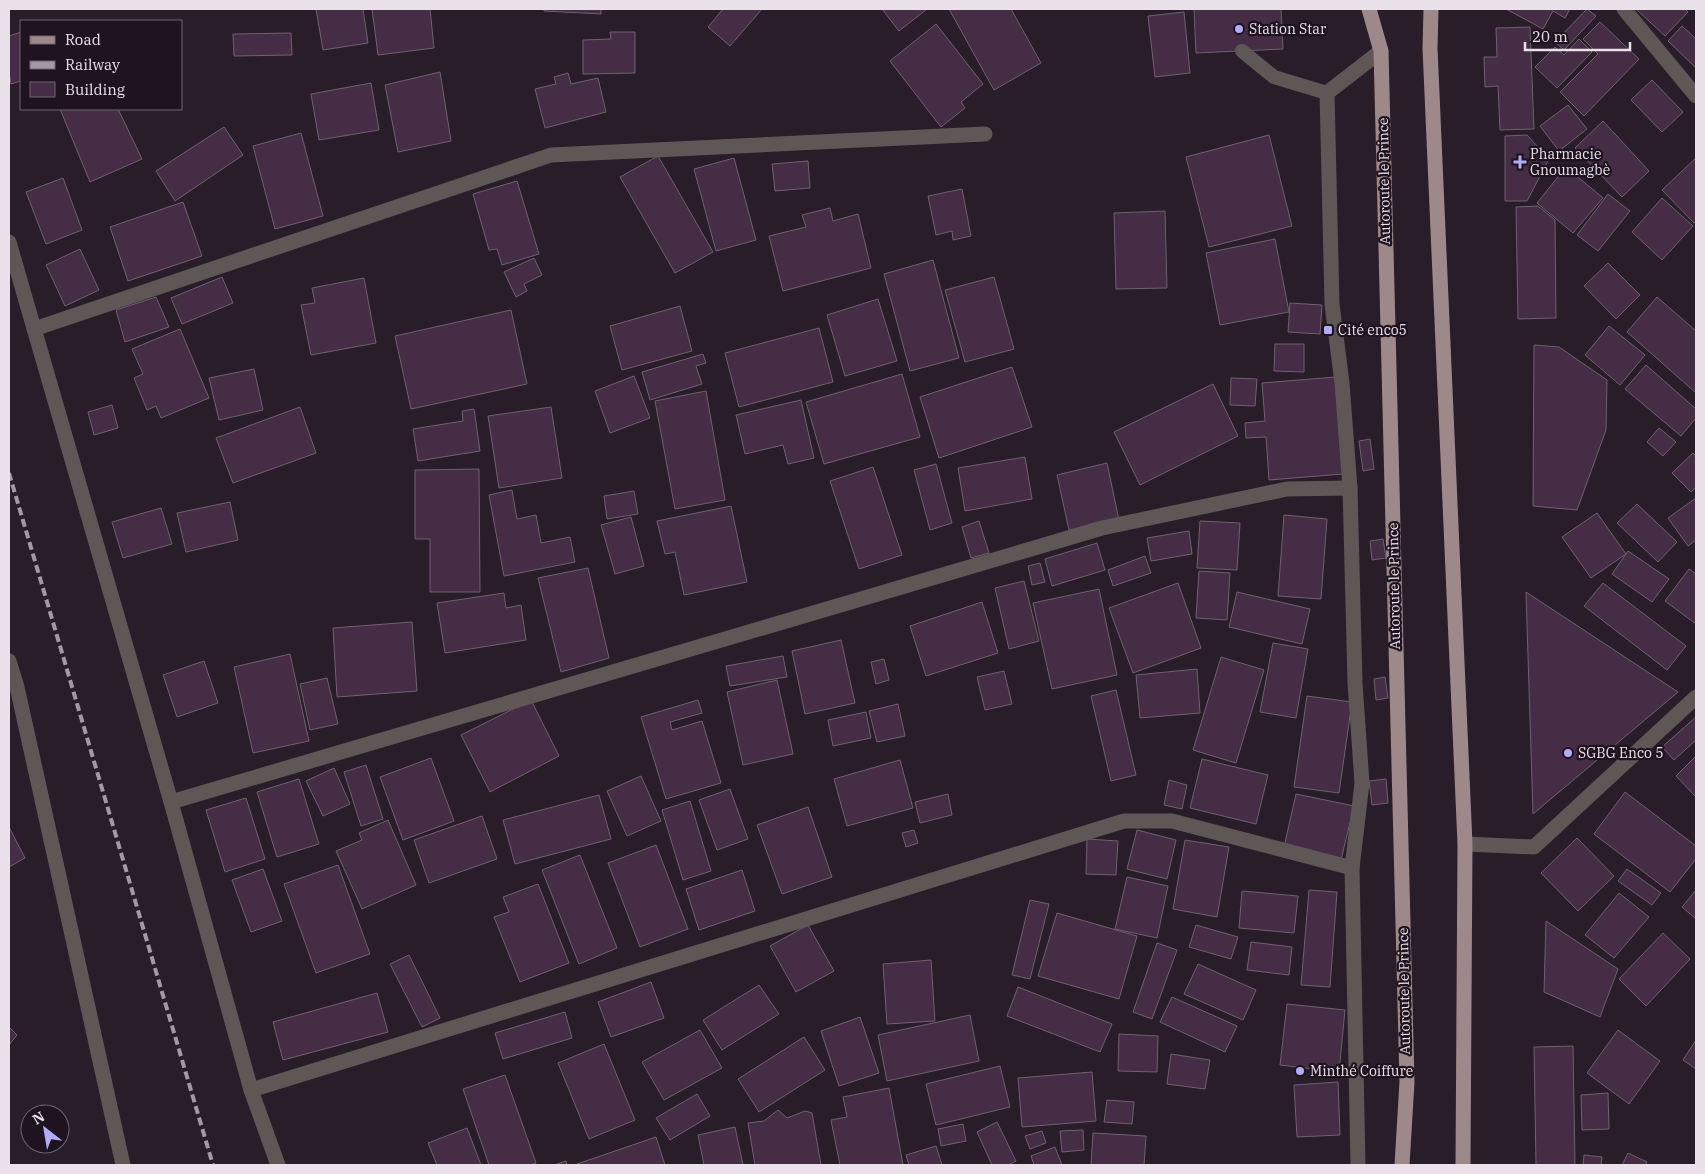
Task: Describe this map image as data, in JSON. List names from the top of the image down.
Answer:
{
  "streets": {
    "main road": ["Autoroute le Prince"]
  },
  "places": {
    "other": ["Station Star", "SGBG Enco 5", "Minthé Coiffure"],
    "health": ["Pharmacie Gnoumagbè"],
    "transit": ["Cité enco5"]
  },
  "legend": ["Road", "Railway", "Building"],
  "scale_bar": "20 m",
  "north": "top left"
}
